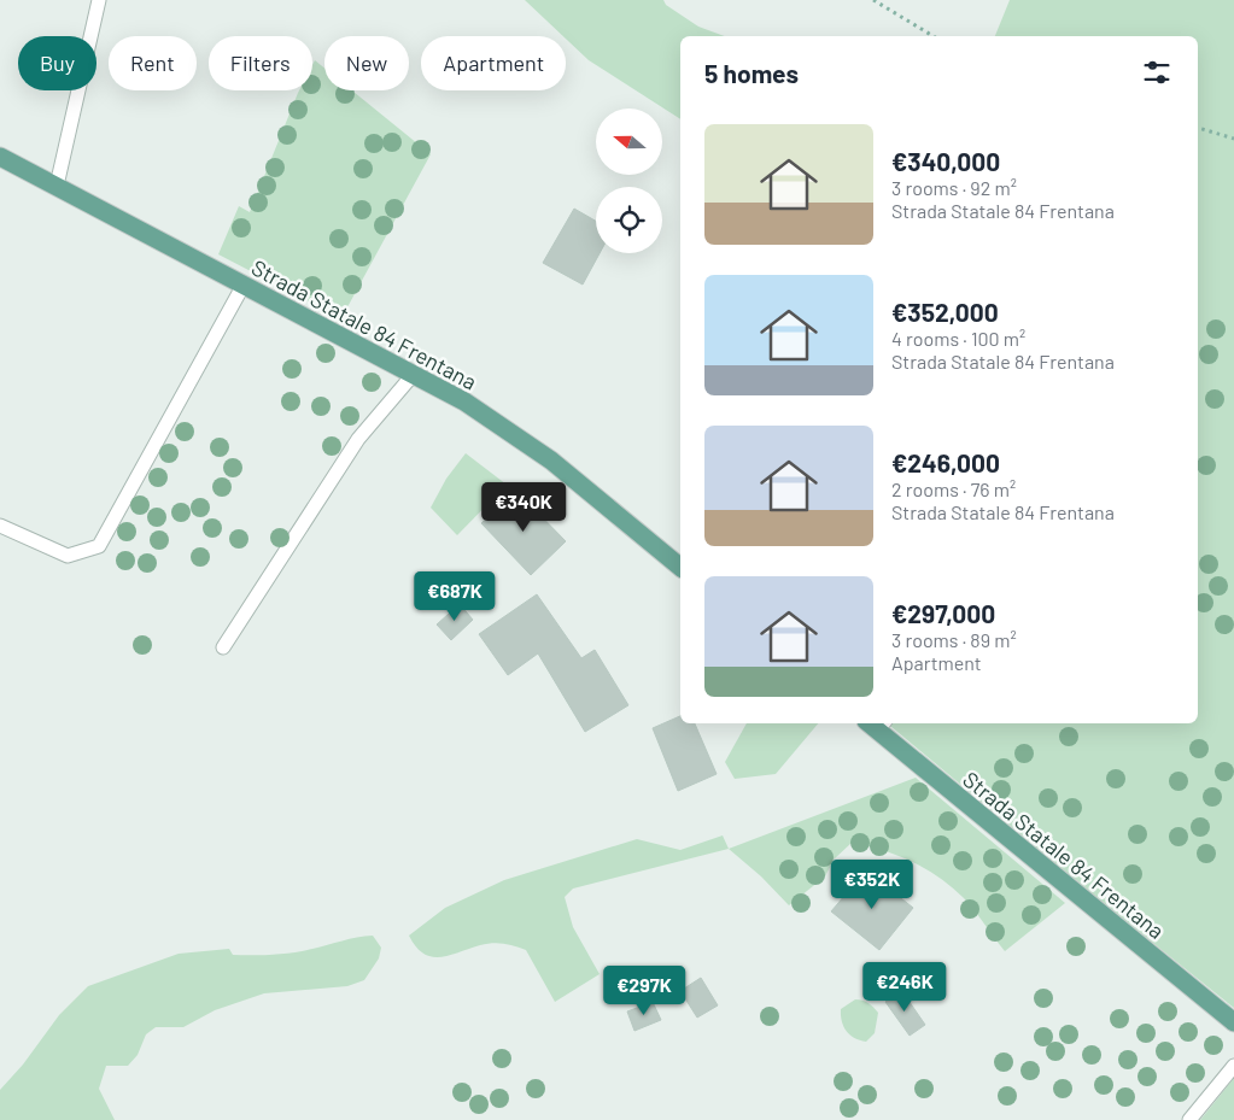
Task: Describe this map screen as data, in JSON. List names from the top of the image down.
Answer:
{
  "streets": {
    "main road": ["Strada Statale 84 Frentana"]
  },
  "north": "left",
  "page": {
    "chip": [
      "Buy",
      "Rent",
      "Filters",
      "New",
      "Apartment"
    ],
    "heading": "5 homes",
    "list": [
      {
        "name": "€340,000",
        "note": "3 rooms · 92 m² · Strada Statale 84 Frentana"
      },
      {
        "name": "€352,000",
        "note": "4 rooms · 100 m² · Strada Statale 84 Frentana"
      },
      {
        "name": "€246,000",
        "note": "2 rooms · 76 m² · Strada Statale 84 Frentana"
      },
      {
        "name": "€297,000",
        "note": "3 rooms · 89 m² · Apartment"
      }
    ],
    "price": [
      "€340K",
      "€687K",
      "€352K",
      "€246K",
      "€297K"
    ]
  }
}
